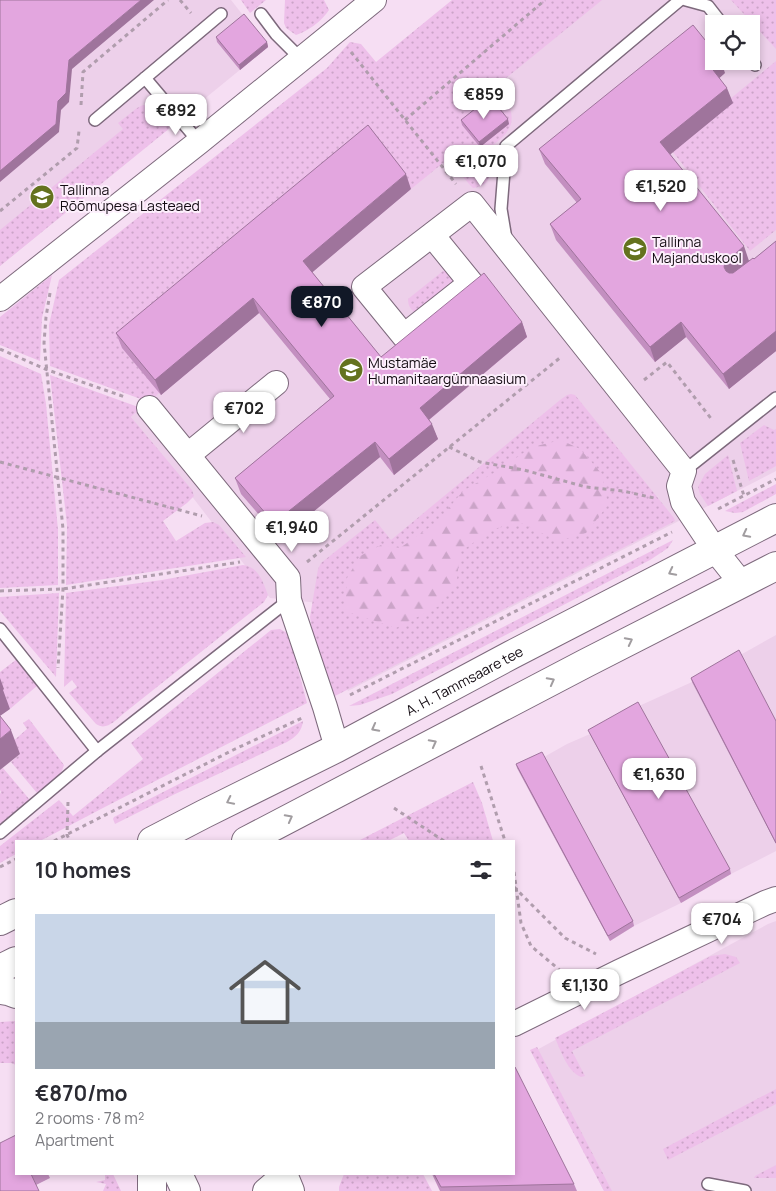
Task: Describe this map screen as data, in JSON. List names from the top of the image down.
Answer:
{
  "streets": {
    "main road": ["A. H. Tammsaare tee"]
  },
  "places": {
    "school or university": ["Tallinna Rõõmupesa Lasteaed", "Tallinna Majanduskool", "Mustamäe Humanitaargümnaasium"]
  },
  "page": {
    "price": [
      "€859",
      "€892",
      "€1,070",
      "€1,520",
      "€870",
      "€702",
      "€1,940",
      "€1,630",
      "€704",
      "€1,130"
    ],
    "heading": "10 homes",
    "list": [
      {
        "name": "€870/mo",
        "note": "2 rooms · 78 m² · Apartment"
      }
    ]
  }
}
